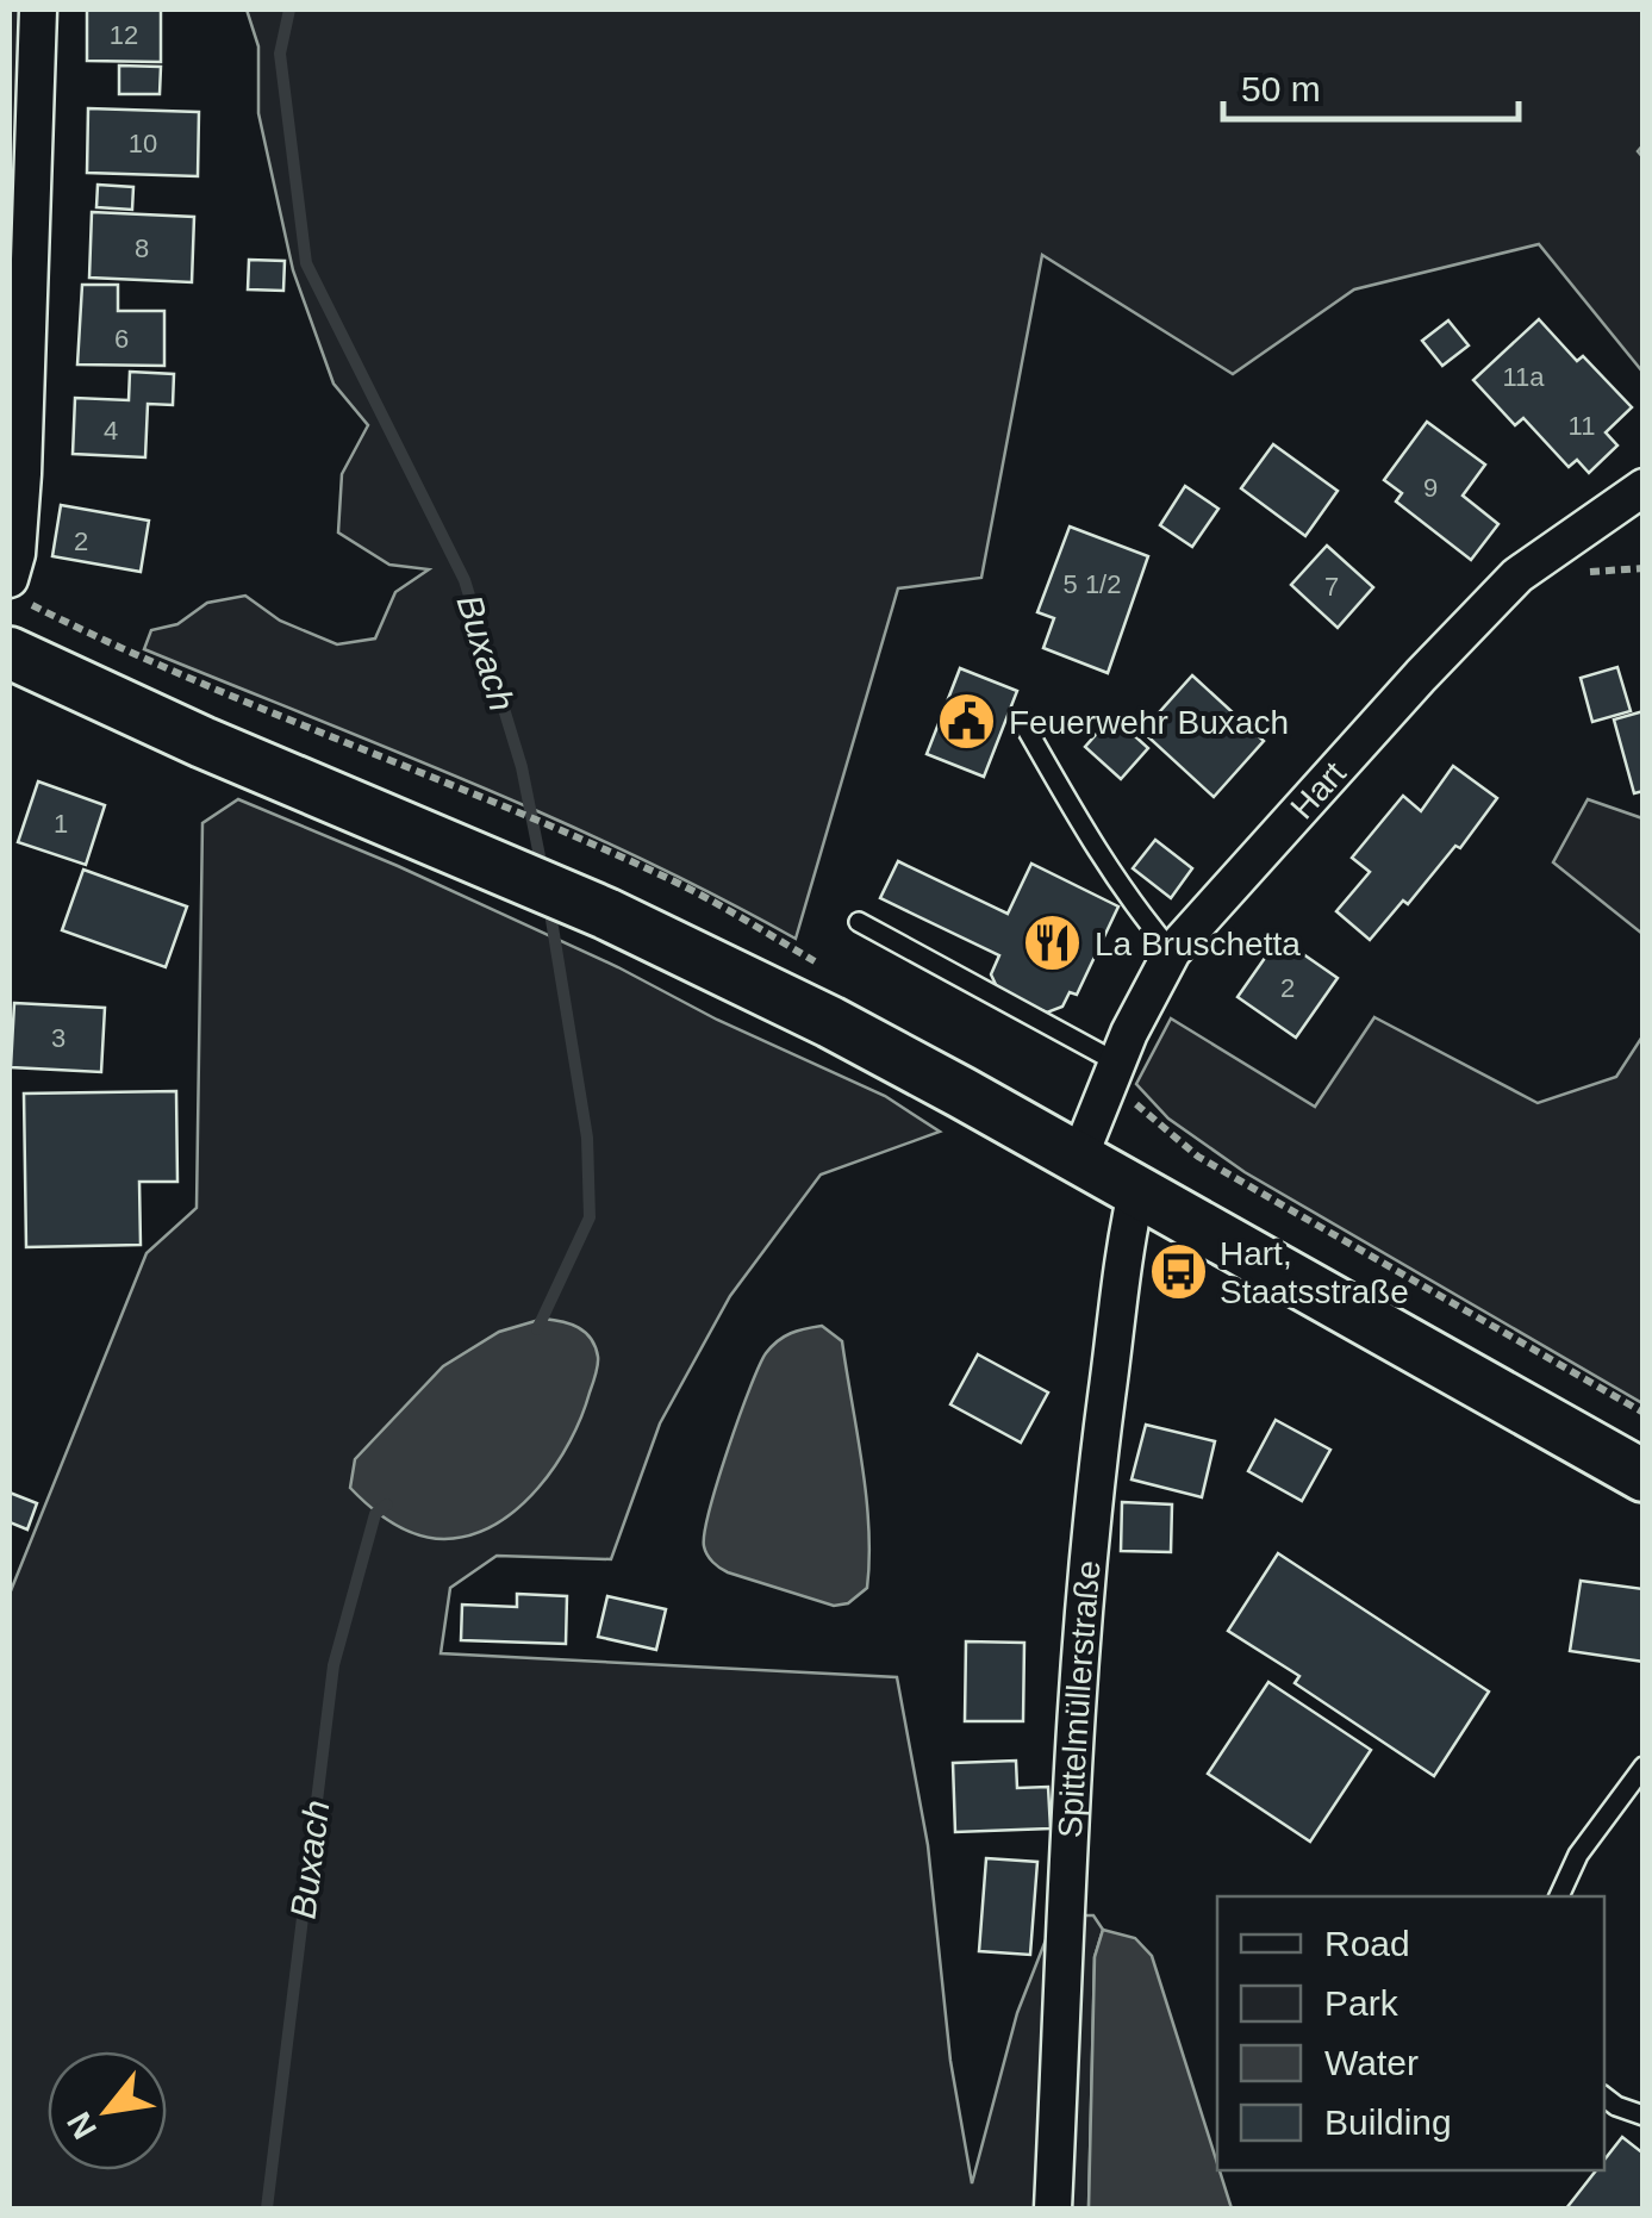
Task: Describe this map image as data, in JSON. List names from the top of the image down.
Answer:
{
  "streets": {
    "street": ["Hart", "Spittelmüllerstraße"]
  },
  "water": ["Buxach"],
  "places": {
    "public building": ["Feuerwehr Buxach"],
    "restaurant": ["La Bruschetta"],
    "bus stop": ["Hart, Staatsstraße"]
  },
  "house_numbers": [
    "12",
    "10",
    "8",
    "6",
    "11a",
    "11",
    "4",
    "9",
    "2",
    "5 1/2",
    "7",
    "1",
    "2",
    "3"
  ],
  "legend": [
    "Road",
    "Park",
    "Water",
    "Building"
  ],
  "scale_bar": "50 m",
  "north": "bottom left"
}
